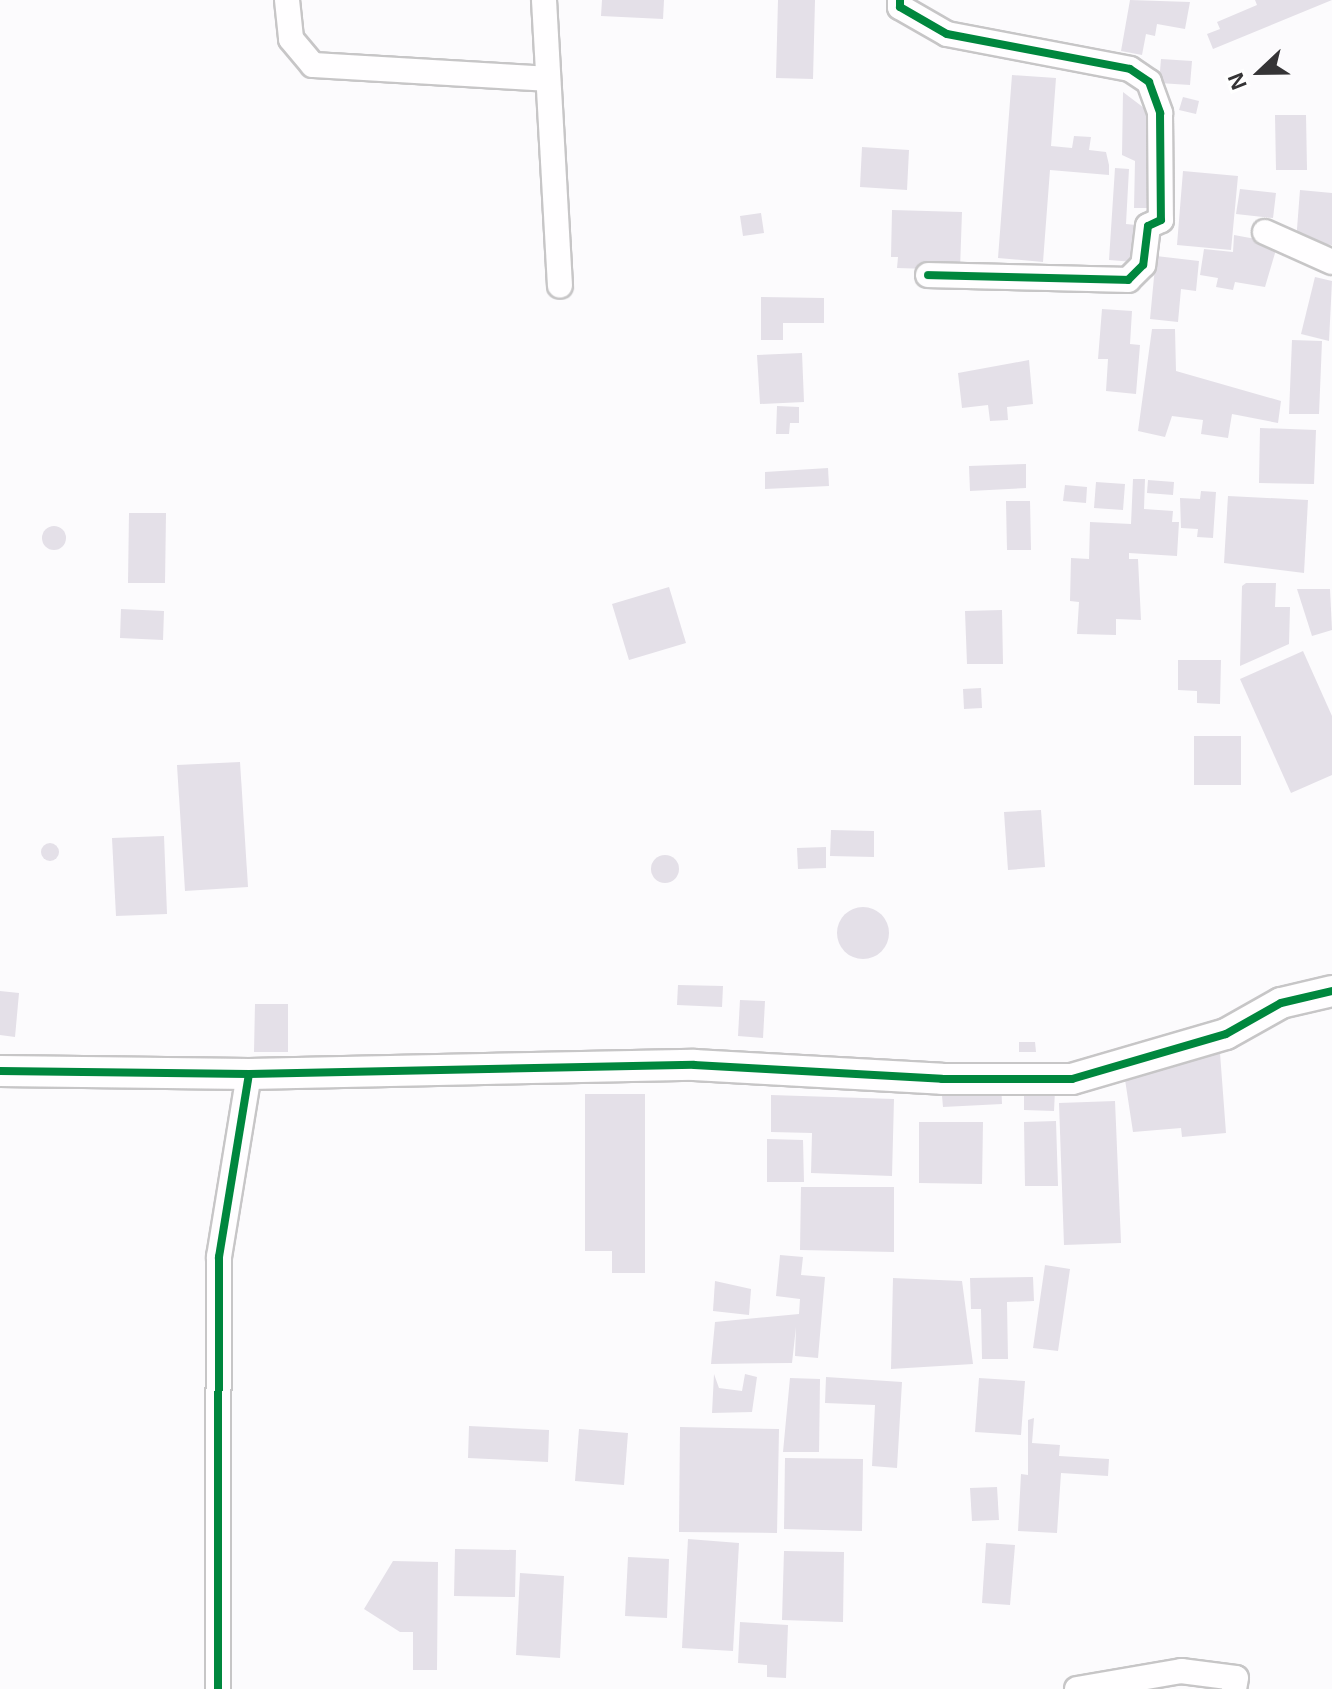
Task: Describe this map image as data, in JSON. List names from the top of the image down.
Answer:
{
  "north": "left"
}
